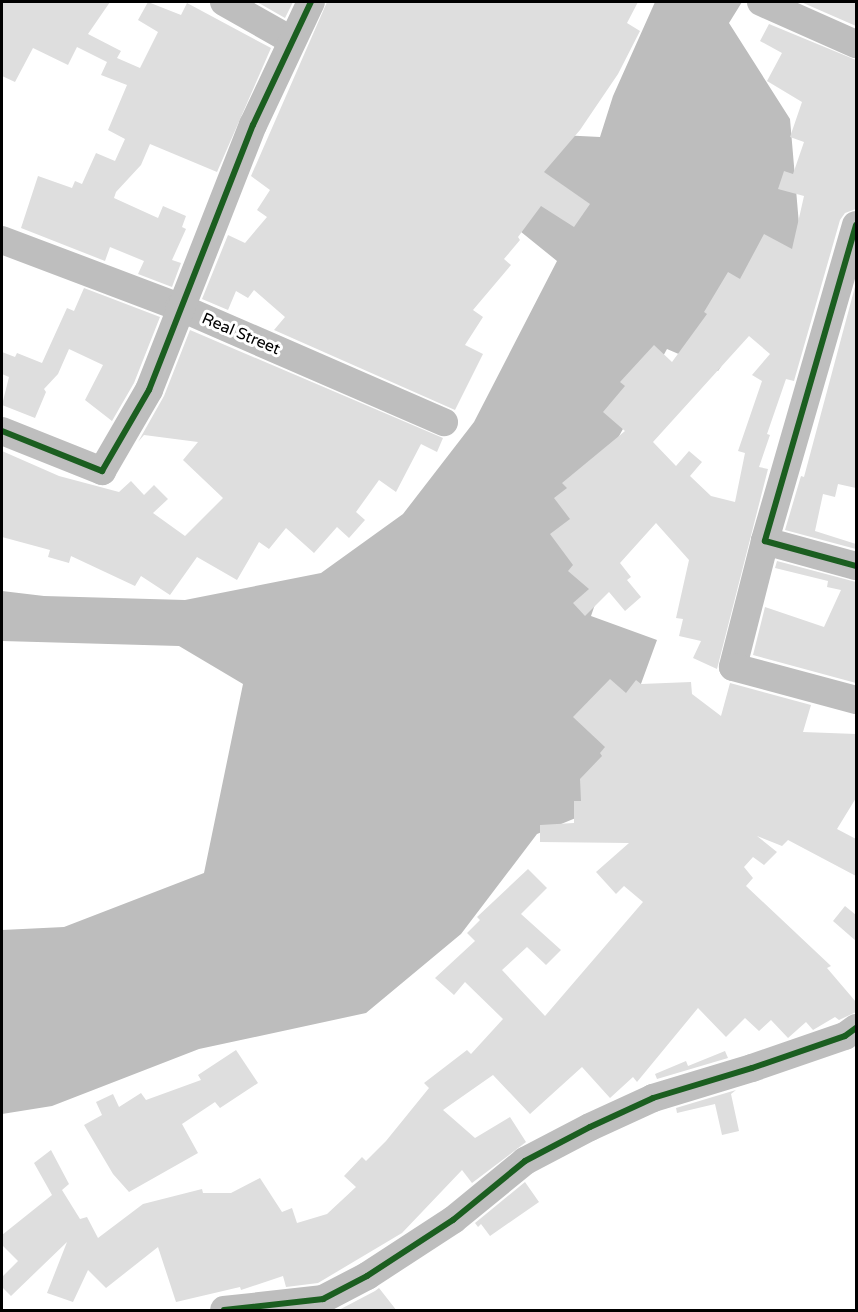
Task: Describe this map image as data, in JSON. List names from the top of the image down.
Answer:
{
  "streets": {
    "street": ["Real Street"]
  }
}
